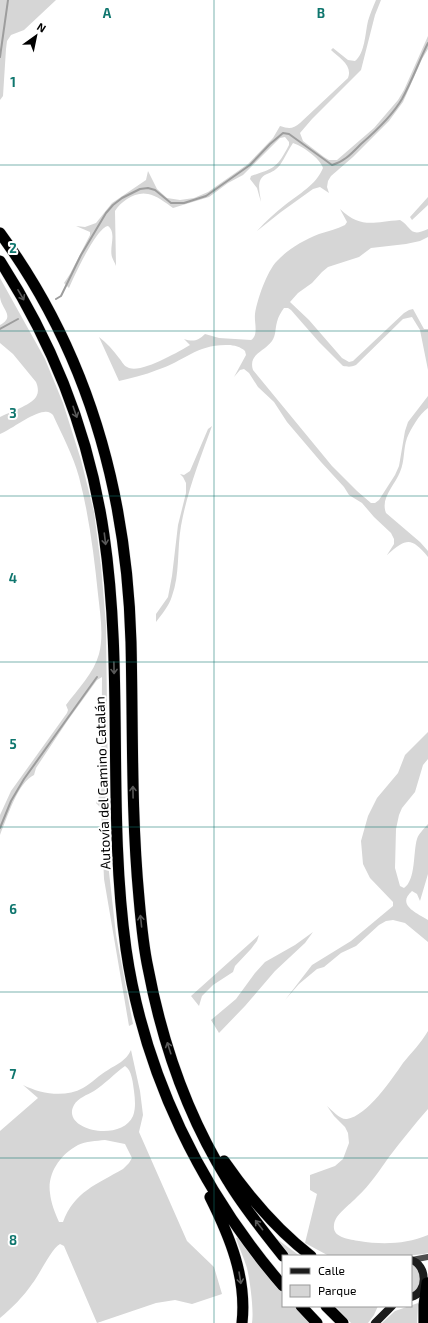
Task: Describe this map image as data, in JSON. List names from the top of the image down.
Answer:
{
  "streets": {
    "highway": ["Autovía del Camino Catalán"]
  },
  "legend": ["Calle", "Parque"],
  "north": "top right",
  "grid": {
    "columns": ["A", "B"],
    "rows": [
      "1",
      "2",
      "3",
      "4",
      "5",
      "6",
      "7",
      "8"
    ]
  }
}
